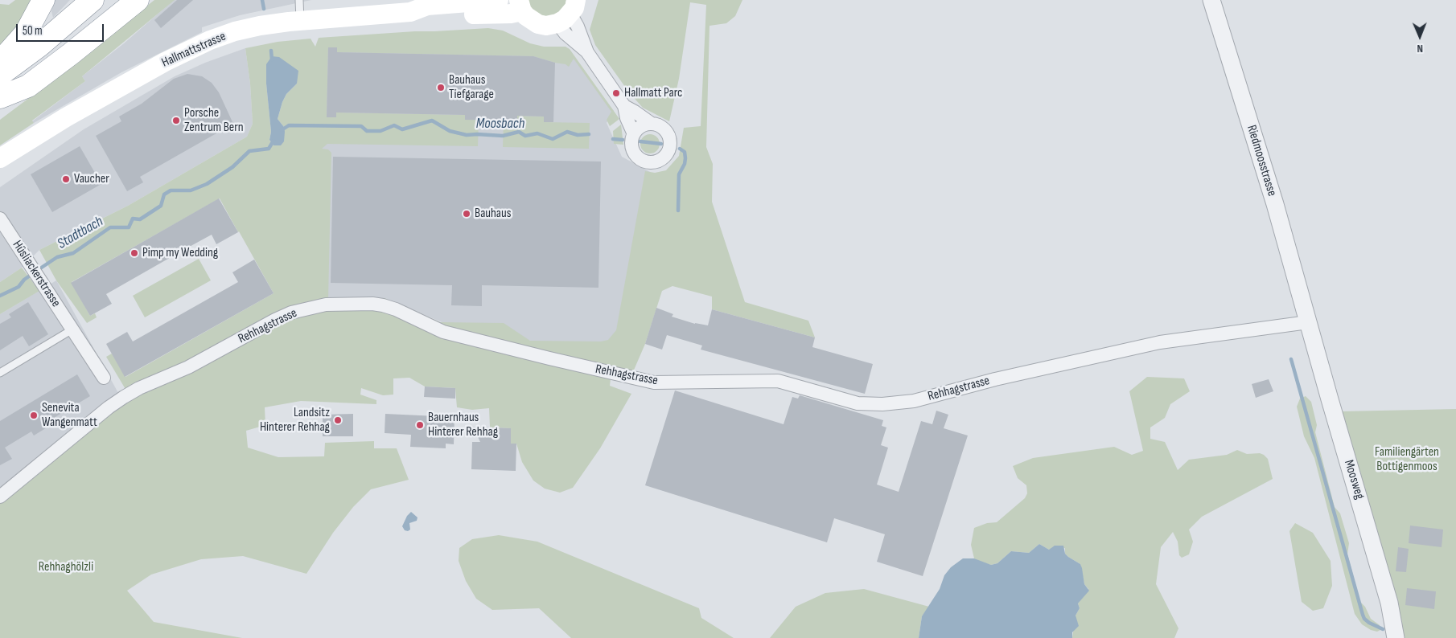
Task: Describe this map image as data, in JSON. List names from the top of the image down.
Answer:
{
  "streets": {
    "main road": ["Hallmattstrasse"],
    "street": [
      "Riedmoosstrasse",
      "Hüsliackerstrasse",
      "Rehhagstrasse",
      "Moosweg"
    ]
  },
  "crossings": [
    ["Riedmoosstrasse", "Rehhagstrasse"],
    ["Riedmoosstrasse", "Moosweg"],
    ["Rehhagstrasse", "Moosweg"]
  ],
  "water": ["Moosbach", "Stadtbach"],
  "parks": ["Familiengärten Bottigenmoos", "Rehhaghölzli"],
  "places": [
    "Bauhaus Tiefgarage",
    "Hallmatt Parc",
    "Porsche Zentrum Bern",
    "Vaucher",
    "Bauhaus",
    "Pimp my Wedding",
    "Senevita Wangenmatt",
    "Landsitz Hinterer Rehhag",
    "Bauernhaus Hinterer Rehhag"
  ],
  "scale_bar": "50 m",
  "north": "bottom"
}
